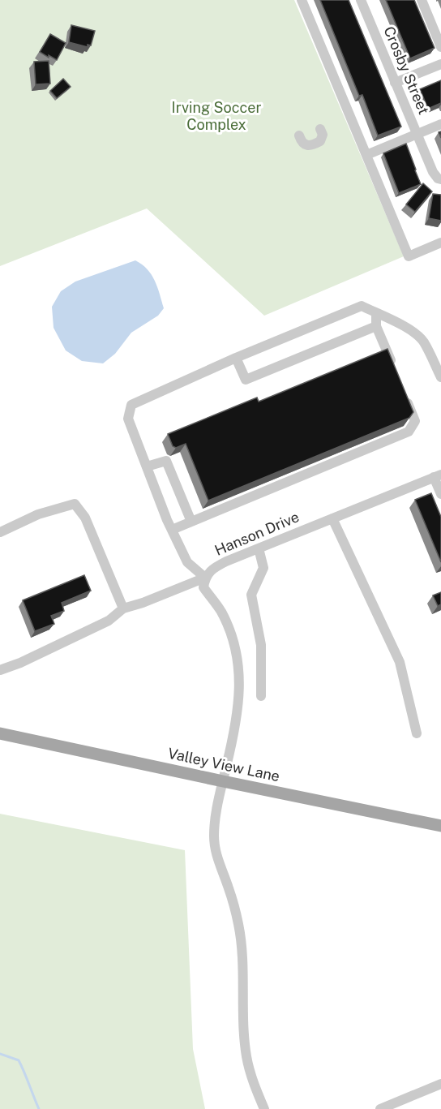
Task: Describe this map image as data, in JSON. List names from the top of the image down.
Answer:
{
  "streets": {
    "main road": ["Valley View Lane"],
    "street": ["Crosby Street", "Hanson Drive"]
  },
  "parks": ["Irving Soccer Complex"]
}
